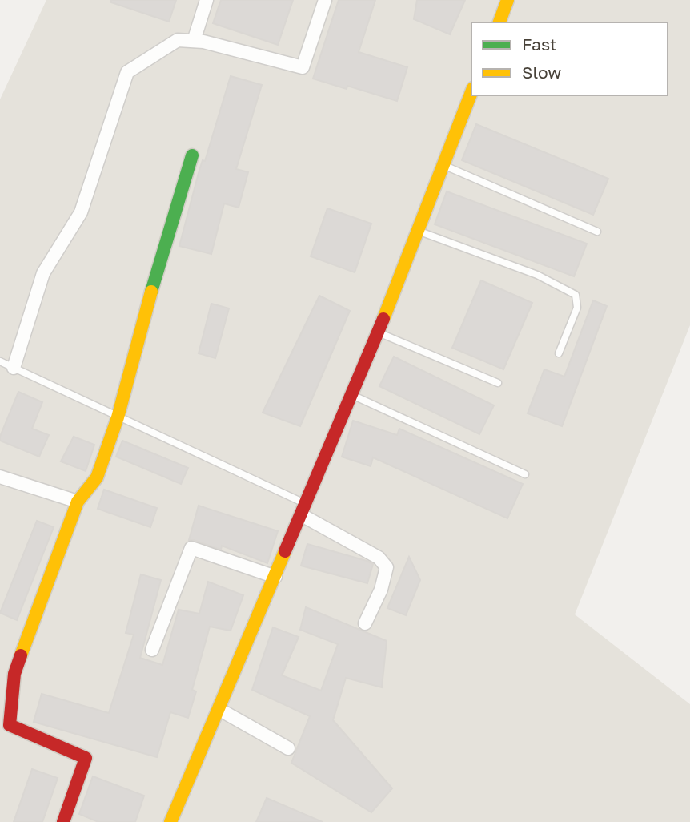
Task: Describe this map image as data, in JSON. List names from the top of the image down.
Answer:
{
  "legend": ["Fast", "Slow"]
}
